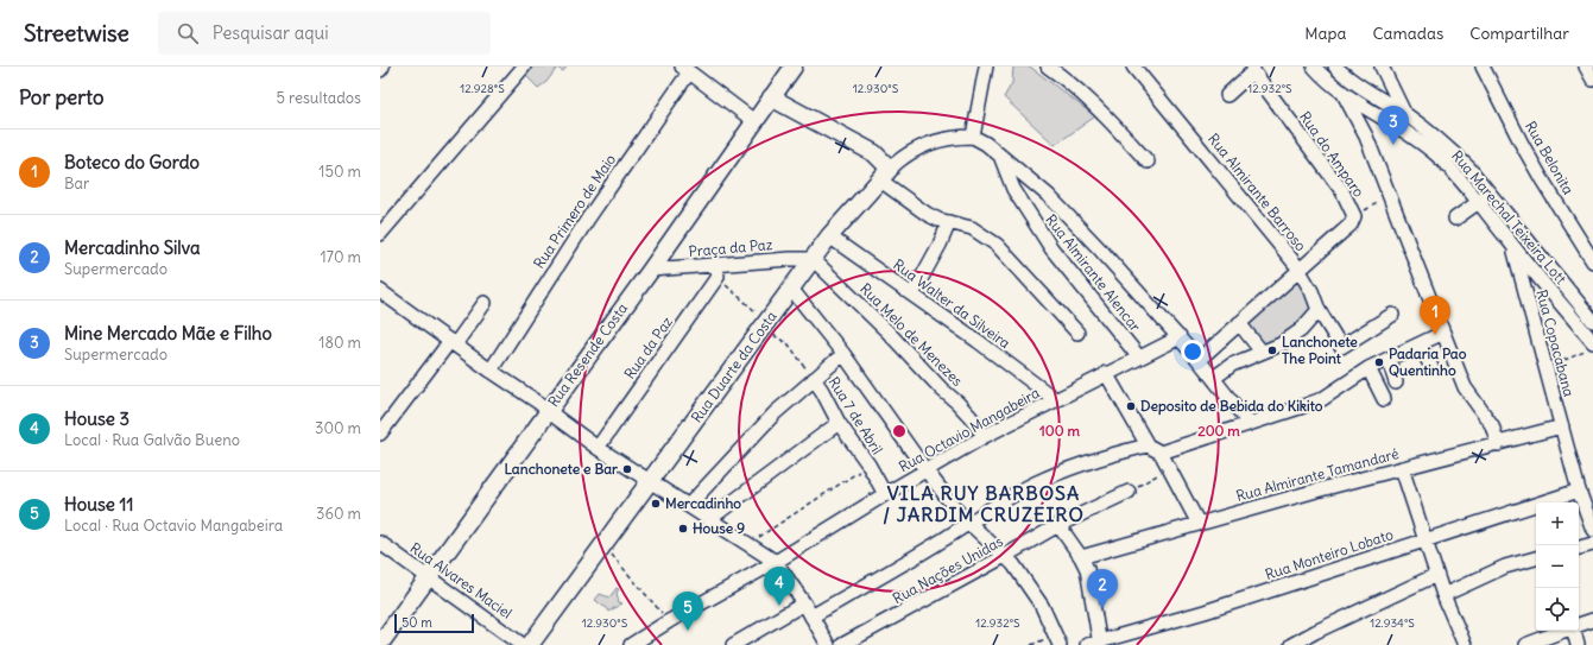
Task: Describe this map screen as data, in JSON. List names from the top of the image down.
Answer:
{
  "streets": {
    "main road": ["Rua Resende Costa", "Rua Duarte da Costa"],
    "street": [
      "Rua do Amparo",
      "Rua Belonita",
      "Rua Almirante Barroso",
      "Rua Primero de Maio",
      "Rua Marechal Teixeira Lott",
      "Praça da Paz",
      "Rua Almirante Alencar",
      "Rua Walter da Silveira",
      "Rua Melo de Menezes",
      "Rua Copacabana",
      "Rua da Paz",
      "Rua 7 de Abril",
      "Rua Octavio Mangabeira",
      "Rua Almirante Tamandaré",
      "Rua Monteiro Lobato",
      "Rua Nações Unidas",
      "Rua Alvares Maciel"
    ]
  },
  "crossings": [
    ["Rua do Amparo", "Rua Almirante Barroso"],
    ["Rua Marechal Teixeira Lott", "Rua Copacabana"],
    ["Praça da Paz", "Rua Melo de Menezes"],
    ["Praça da Paz", "Rua da Paz"],
    ["Praça da Paz", "Rua Resende Costa"],
    ["Praça da Paz", "Rua Duarte da Costa"],
    ["Rua Almirante Alencar", "Rua Octavio Mangabeira"],
    ["Rua Walter da Silveira", "Rua Duarte da Costa"],
    ["Rua Walter da Silveira", "Rua Octavio Mangabeira"],
    ["Rua Melo de Menezes", "Rua Duarte da Costa"],
    ["Rua Melo de Menezes", "Rua Octavio Mangabeira"],
    ["Rua Copacabana", "Rua Almirante Tamandaré"],
    ["Rua Copacabana", "Rua Monteiro Lobato"],
    ["Rua Resende Costa", "Rua Alvares Maciel"],
    ["Rua 7 de Abril", "Rua Octavio Mangabeira"]
  ],
  "districts": ["VILA RUY BARBOSA / JARDIM CRUZEIRO"],
  "places": [
    "Lanchonete The Point",
    "Padaria Pao Quentinho",
    "Deposito de Bebida do Kikito",
    "Lanchonete e Bar",
    "Mercadinho",
    "House 9"
  ],
  "scale_bar": "50 m",
  "page": {
    "header": "Streetwise",
    "search": "Pesquisar aqui",
    "nav": ["Mapa", "Camadas", "Compartilhar"],
    "heading": ["Por perto", "5 resultados"],
    "pins": [
      "3",
      "1",
      "4",
      "2",
      "5"
    ],
    "list": [
      {
        "mark": "1",
        "name": "Boteco do Gordo",
        "note": "Bar",
        "value": "150 m"
      },
      {
        "mark": "2",
        "name": "Mercadinho Silva",
        "note": "Supermercado",
        "value": "170 m"
      },
      {
        "mark": "3",
        "name": "Mine Mercado Mãe e Filho",
        "note": "Supermercado",
        "value": "180 m"
      },
      {
        "mark": "4",
        "name": "House 3",
        "note": "Local · Rua Galvão Bueno",
        "value": "300 m"
      },
      {
        "mark": "5",
        "name": "House 11",
        "note": "Local · Rua Octavio Mangabeira",
        "value": "360 m"
      }
    ],
    "map_buttons": ["+", "−"],
    "scale": "50 m"
  },
  "coordinates": [
    "12.928°S",
    "12.930°S",
    "12.932°S",
    "12.934°S"
  ],
  "rings": ["100 m", "200 m"]
}
